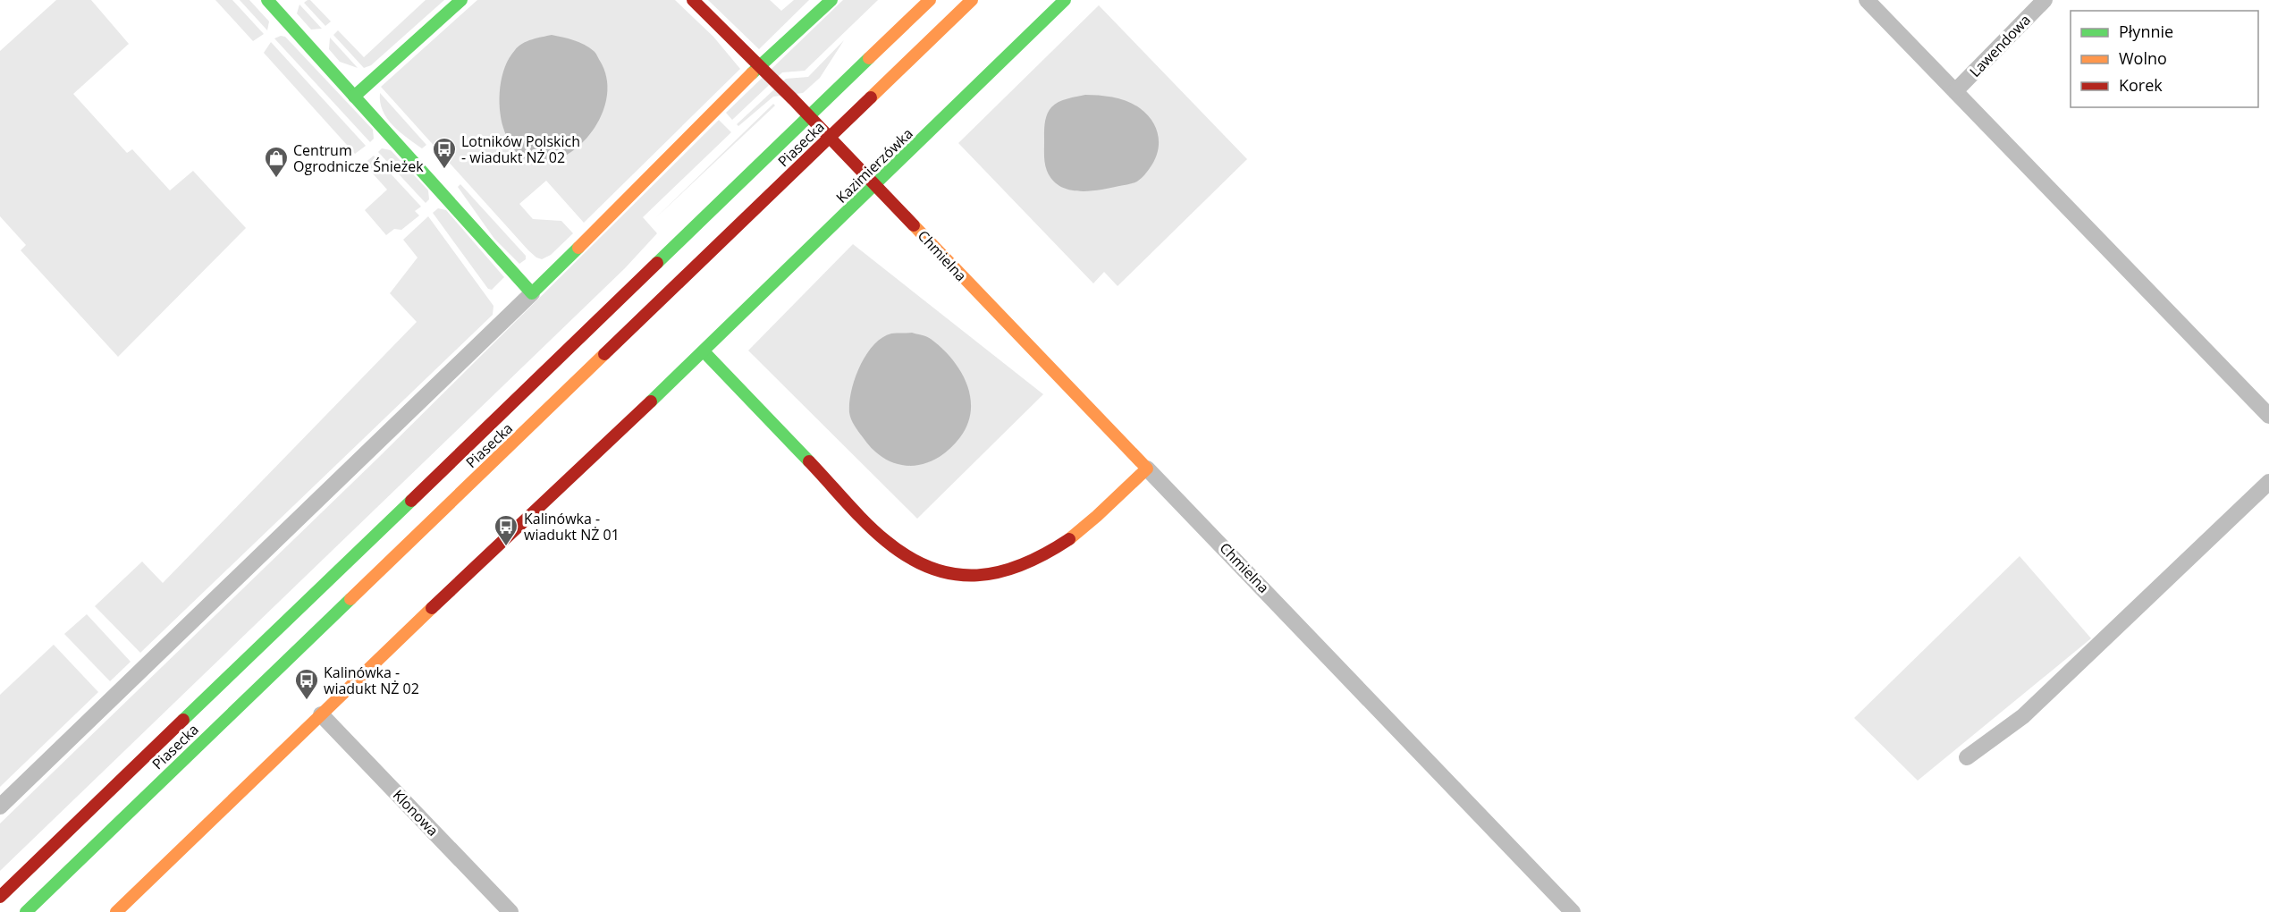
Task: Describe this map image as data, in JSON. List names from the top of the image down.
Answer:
{
  "streets": {
    "main road": ["Piasecka", "Kazimierzówka", "Chmielna"],
    "street": ["Lawendowa", "Klonowa"]
  },
  "crossings": [
    ["Kazimierzówka", "Klonowa"]
  ],
  "places": {
    "bus stop": ["Lotników Polskich - wiadukt NŻ 02", "Kalinówka - wiadukt NŻ 01", "Kalinówka - wiadukt NŻ 02"],
    "shop": ["Centrum Ogrodnicze Śnieżek"]
  },
  "legend": ["Płynnie", "Wolno", "Korek"]
}
